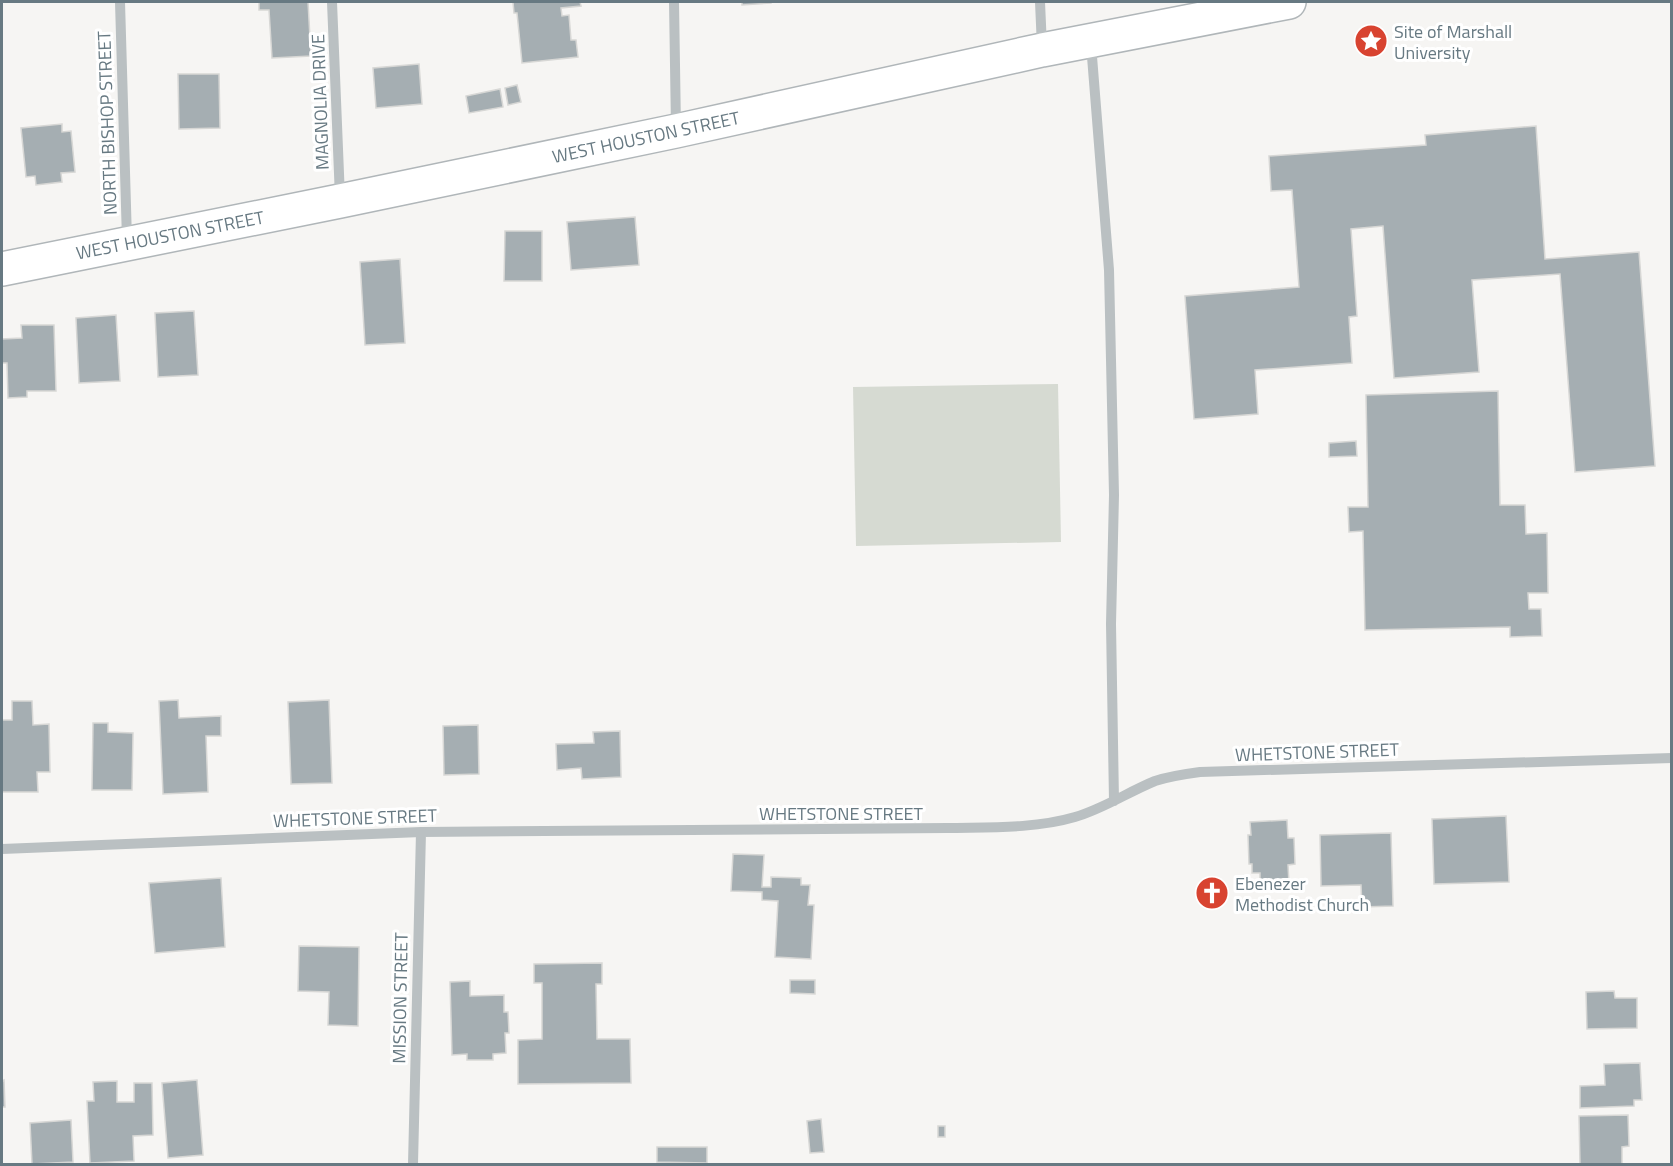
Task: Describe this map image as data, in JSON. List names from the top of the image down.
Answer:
{
  "streets": {
    "main road": ["WEST HOUSTON STREET"],
    "street": [
      "MAGNOLIA DRIVE",
      "NORTH BISHOP STREET",
      "WHETSTONE STREET",
      "MISSION STREET"
    ]
  },
  "crossings": [
    ["MAGNOLIA DRIVE", "WEST HOUSTON STREET"],
    ["NORTH BISHOP STREET", "WEST HOUSTON STREET"],
    ["WHETSTONE STREET", "MISSION STREET"]
  ],
  "places": {
    "place": ["Site of Marshall University"],
    "church": ["Ebenezer Methodist Church"]
  }
}
